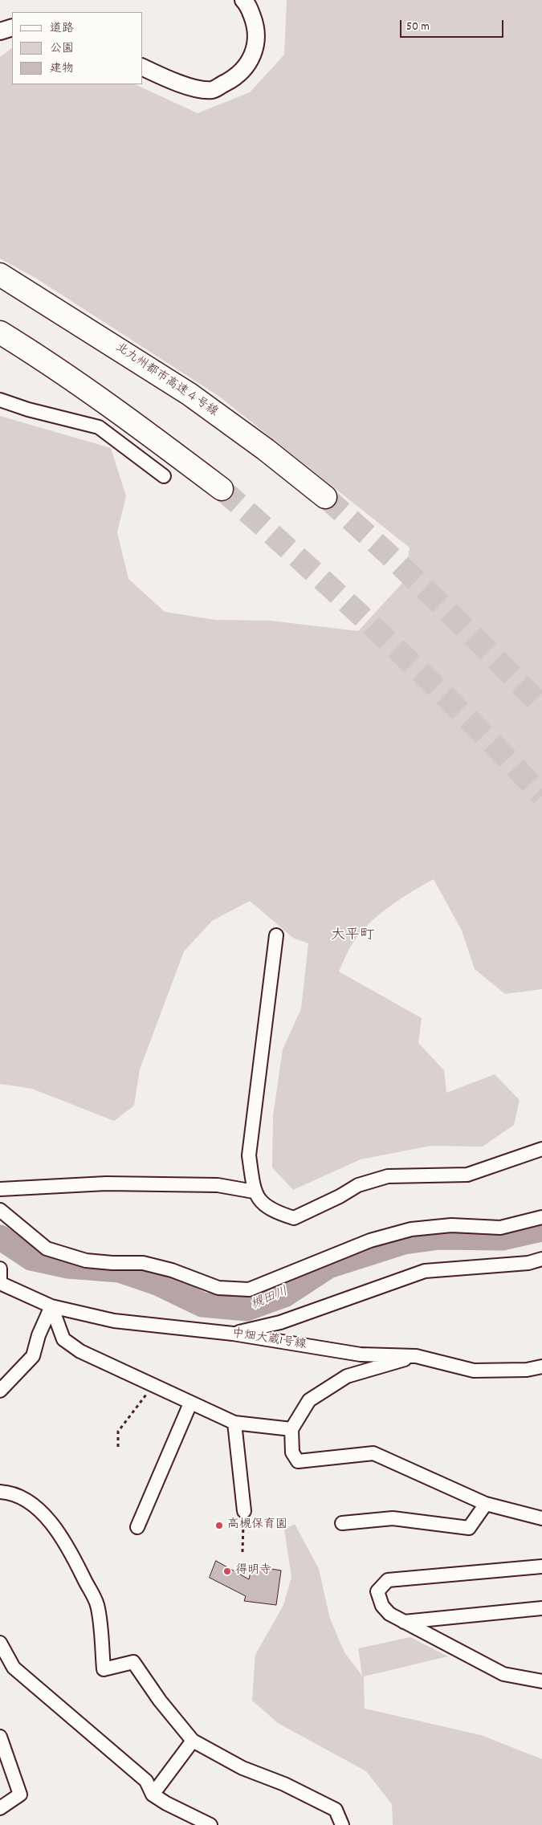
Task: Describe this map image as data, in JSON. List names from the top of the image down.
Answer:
{
  "streets": {
    "highway": ["北九州都市高速４号線"],
    "street": ["中畑大蔵1号線"]
  },
  "districts": ["大平町"],
  "water": ["槻田川"],
  "places": ["高槻保育園", "得明寺"],
  "legend": ["道路", "公園", "建物"],
  "scale_bar": "50 m"
}
